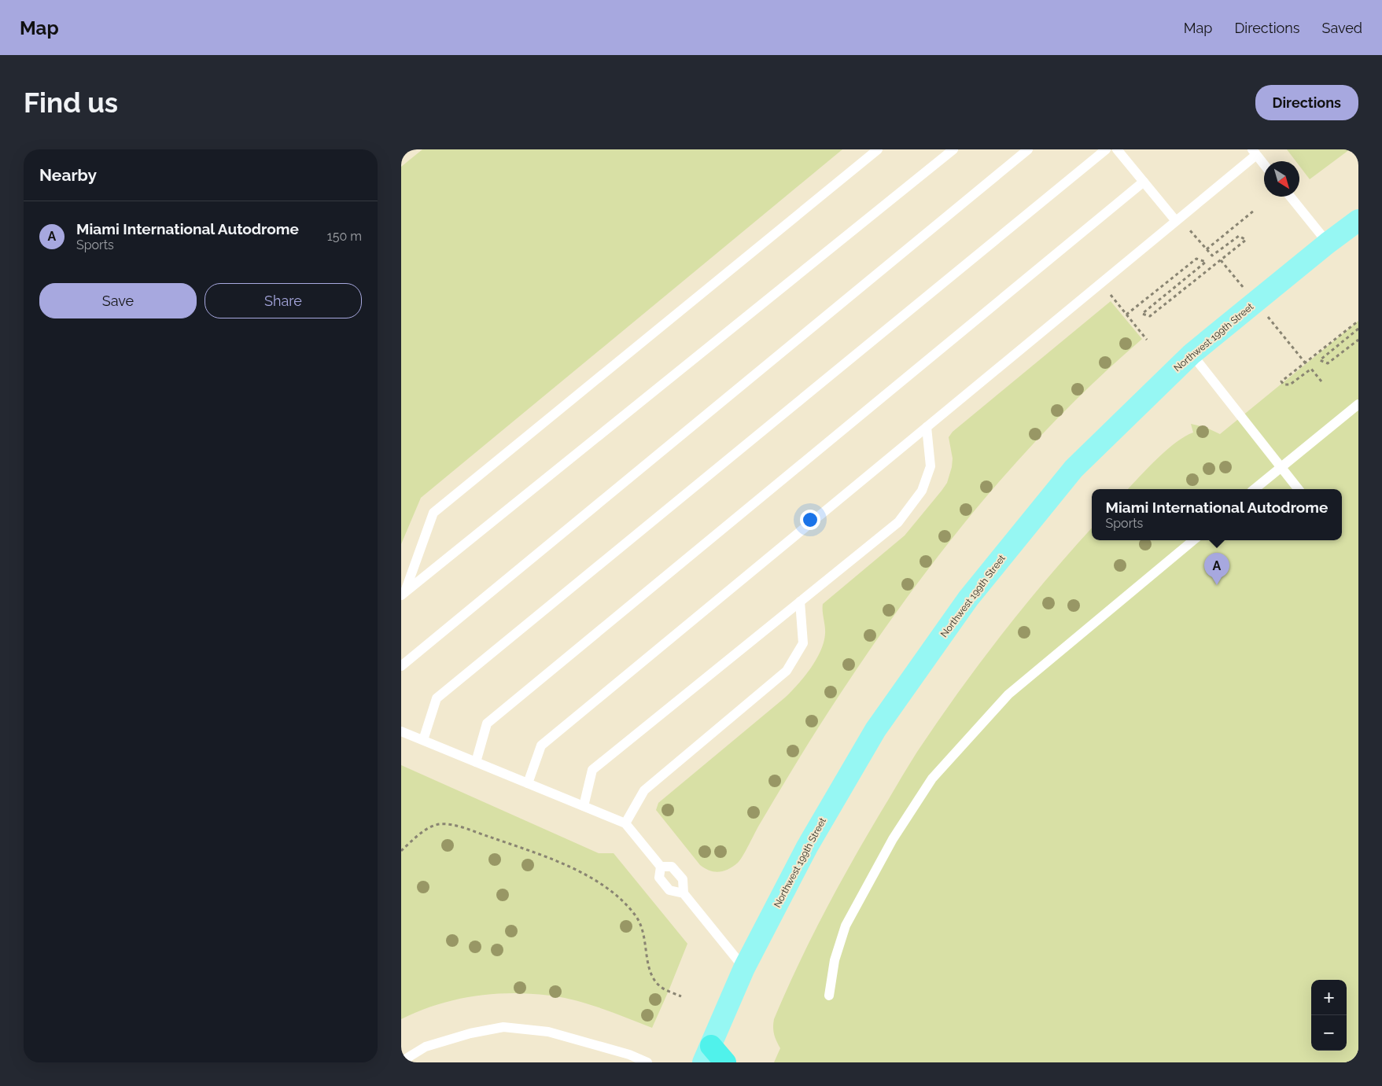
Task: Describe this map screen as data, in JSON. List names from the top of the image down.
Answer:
{
  "streets": {
    "main road": ["Northwest 199th Street"]
  },
  "north": "bottom right",
  "page": {
    "header": "Map",
    "nav": ["Map", "Directions", "Saved"],
    "buttons": [
      "Directions",
      ["Save", "Share"]
    ],
    "title": "Find us",
    "heading": "Nearby",
    "list": [
      {
        "mark": "A",
        "name": "Miami International Autodrome",
        "note": "Sports",
        "value": "150 m"
      }
    ],
    "popup": ["Miami International Autodrome", "Sports"],
    "pins": "A",
    "map_buttons": ["+", "−"]
  }
}
